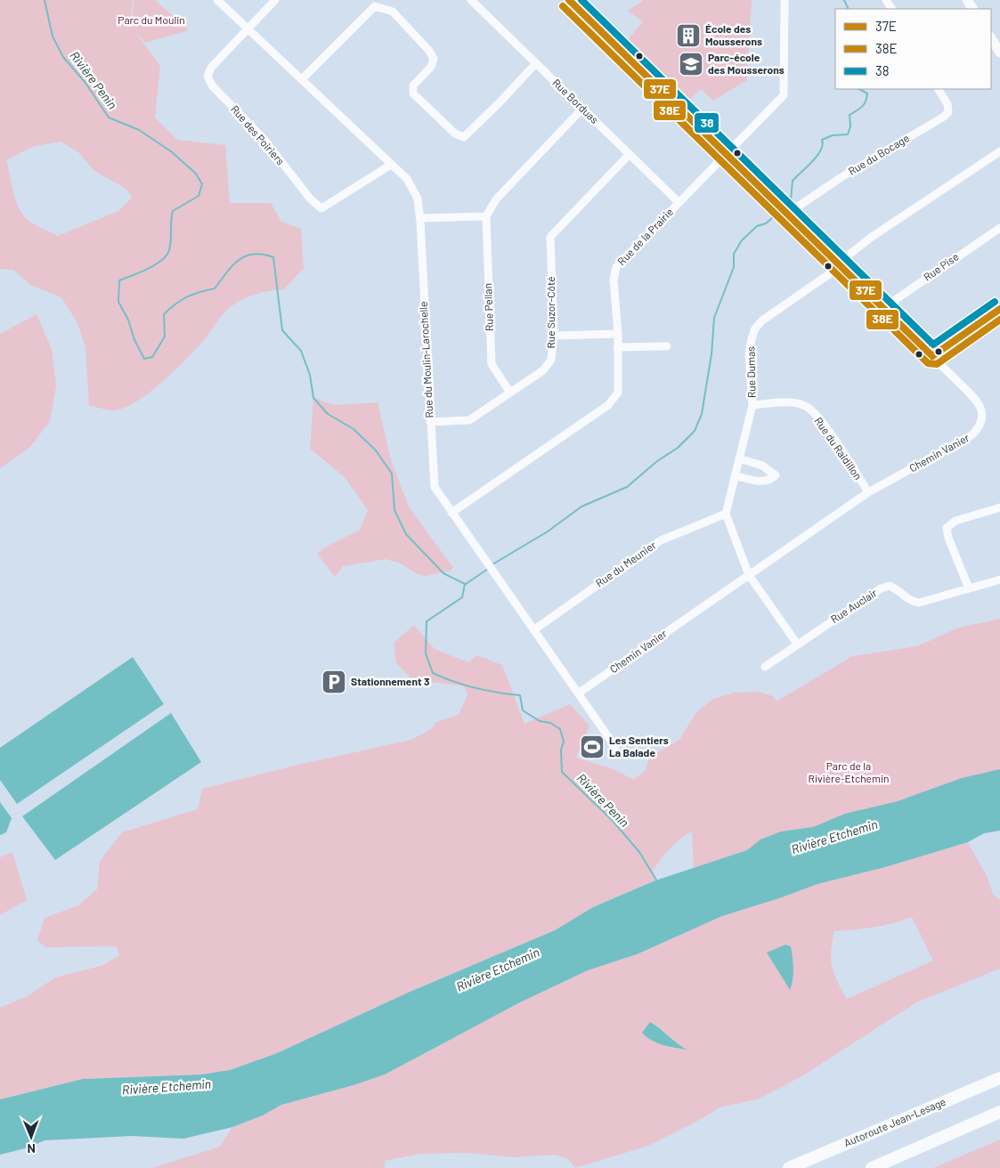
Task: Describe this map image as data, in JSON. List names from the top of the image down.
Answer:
{
  "streets": {
    "highway": ["Autoroute Jean-Lesage"],
    "street": [
      "Rue Borduas",
      "Rue des Poiriers",
      "Rue du Bocage",
      "Rue de la Prairie",
      "Rue Pise",
      "Rue Pellan",
      "Rue Suzor-Côté",
      "Rue du Moulin-Larochelle",
      "Rue Dumas",
      "Rue du Raidillon",
      "Chemin Vanier",
      "Rue du Meunier",
      "Rue Auclair"
    ]
  },
  "crossings": [
    ["Rue Borduas", "Rue de la Prairie"],
    ["Rue Borduas", "Rue Suzor-Côté"],
    ["Rue des Poiriers", "Rue du Moulin-Larochelle"],
    ["Rue du Bocage", "Chemin Vanier"],
    ["Rue de la Prairie", "Rue du Moulin-Larochelle"],
    ["Rue de la Prairie", "Chemin Vanier"],
    ["Rue Pise", "Chemin Vanier"],
    ["Rue Pellan", "Rue Suzor-Côté"],
    ["Rue Suzor-Côté", "Rue du Moulin-Larochelle"],
    ["Rue du Moulin-Larochelle", "Chemin Vanier"],
    ["Rue du Moulin-Larochelle", "Rue du Meunier"],
    ["Rue Dumas", "Rue du Raidillon"],
    ["Rue Dumas", "Chemin Vanier"],
    ["Rue Dumas", "Rue du Meunier"],
    ["Rue du Raidillon", "Chemin Vanier"]
  ],
  "water": ["Rivière Penin", "Rivière Etchemin"],
  "parks": ["Parc du Moulin", "Parc de la Rivière-Etchemin"],
  "places": {
    "building": ["École des Mousserons"],
    "school or university": ["Parc-école des Mousserons"],
    "parking": ["Stationnement 3"],
    "sports": ["Les Sentiers La Balade"]
  },
  "lines": ["transit line 37E", "transit line 38", "transit line 38E"],
  "legend": ["37E", "38E", "38"],
  "north": "bottom"
}
